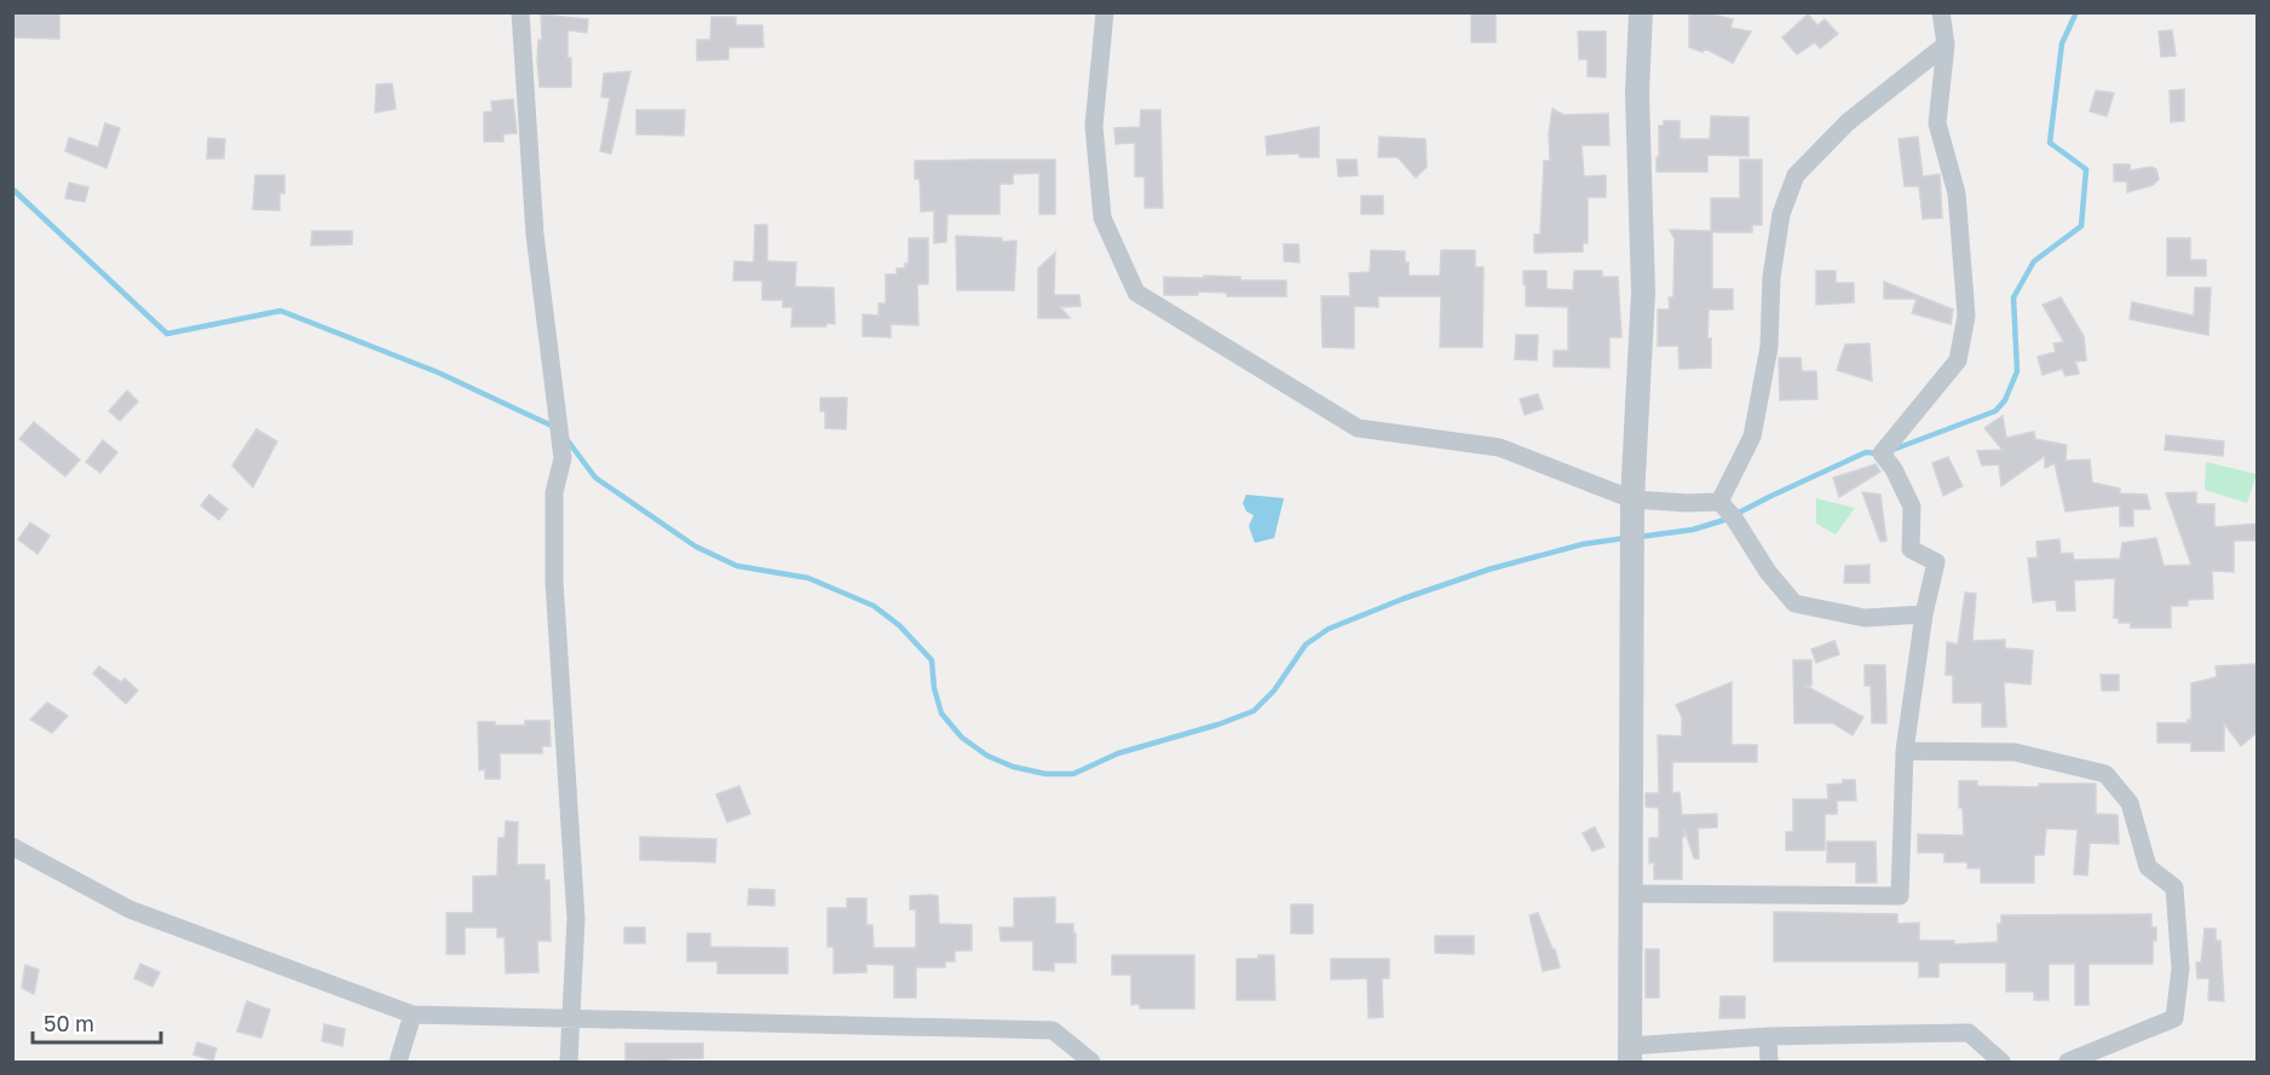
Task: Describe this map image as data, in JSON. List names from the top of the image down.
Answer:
{
  "scale_bar": "50 m"
}
